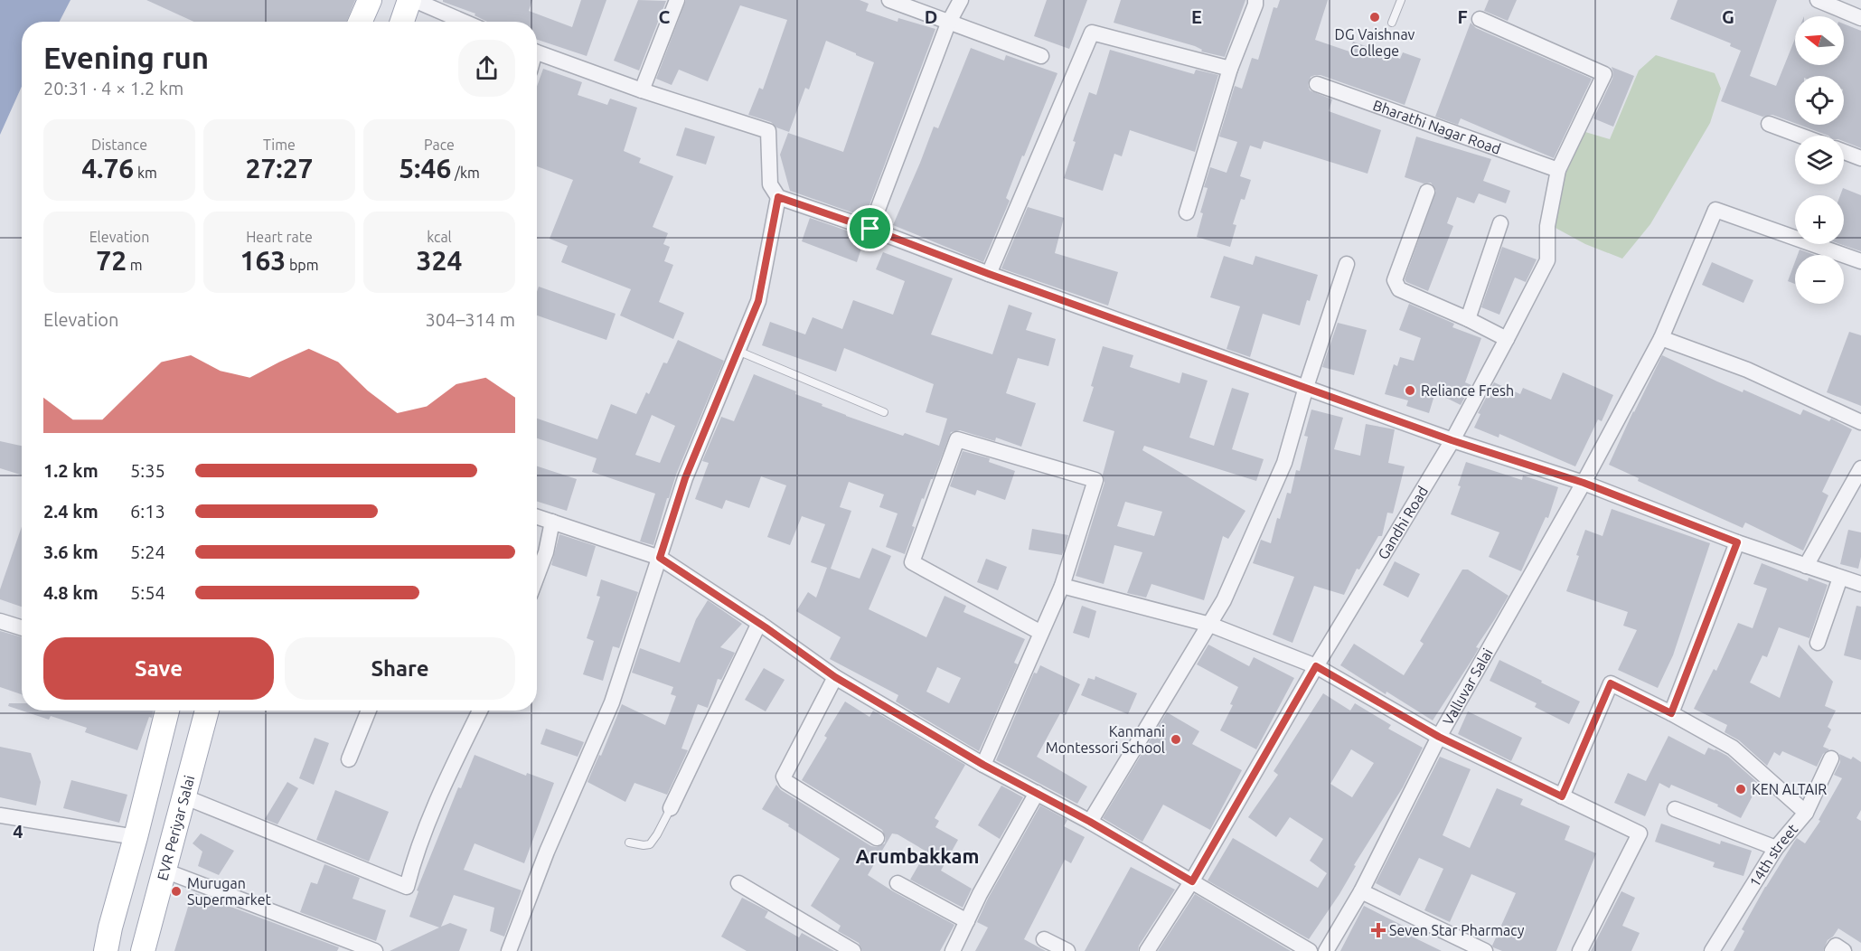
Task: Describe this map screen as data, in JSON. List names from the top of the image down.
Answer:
{
  "streets": {
    "main road": ["EVR Periyar Salai"],
    "street": [
      "Bharathi Nagar Road",
      "Gandhi Road",
      "Valluvar Salai",
      "14th street"
    ]
  },
  "crossings": [
    ["Bharathi Nagar Road", "Gandhi Road"]
  ],
  "districts": ["Arumbakkam"],
  "places": {
    "other": [
      "DG Vaishnav College",
      "Reliance Fresh",
      "Kanmani Montessori School",
      "KEN ALTAIR",
      "Murugan Supermarket"
    ],
    "health": ["Seven Star Pharmacy"]
  },
  "north": "left",
  "page": {
    "map_buttons": ["+", "−"],
    "heading": ["Evening run", "20:31 · 4 × 1.2 km"],
    "stats": [
      ["Distance", "4.76 km"],
      ["Time", "27:27"],
      ["Pace", "5:46 /km"],
      ["Elevation", "72 m"],
      ["Heart rate", "163 bpm"],
      ["kcal", "324"]
    ],
    "chart": ["Elevation", "304–314 m"],
    "list": [
      {
        "name": "1.2 km",
        "note": "5:35"
      },
      {
        "name": "2.4 km",
        "note": "6:13"
      },
      {
        "name": "3.6 km",
        "note": "5:24"
      },
      {
        "name": "4.8 km",
        "note": "5:54"
      }
    ],
    "buttons": ["Save", "Share"]
  },
  "grid": {
    "columns": [
      "C",
      "D",
      "E",
      "F",
      "G"
    ],
    "rows": ["4"]
  }
}
